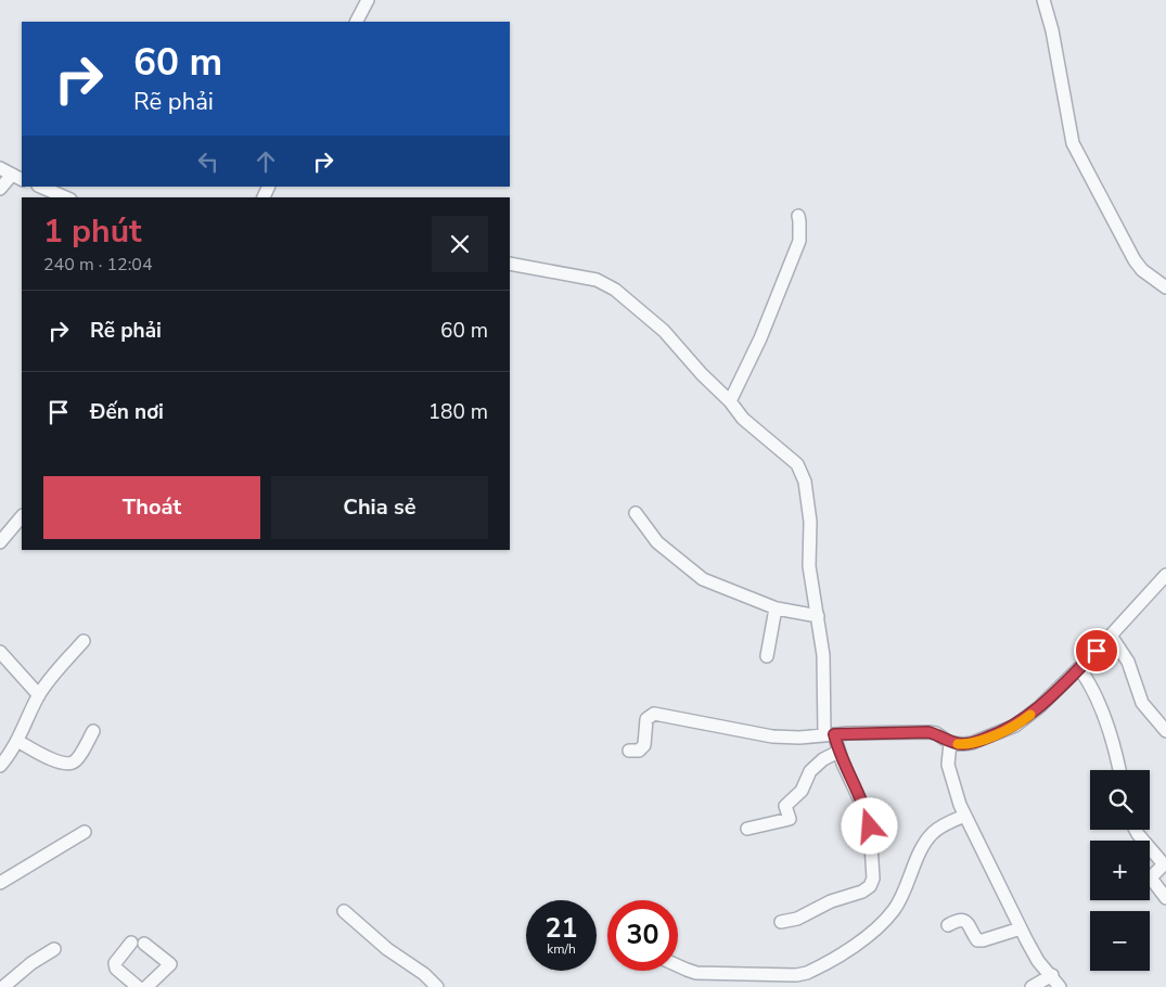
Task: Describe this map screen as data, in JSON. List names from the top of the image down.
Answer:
{
  "page": {
    "turn": ["60 m", "Rẽ phải"],
    "heading": ["1 phút", "240 m · 12:04"],
    "list": [
      {
        "name": "Rẽ phải",
        "value": "60 m"
      },
      {
        "name": "Đến nơi",
        "value": "180 m"
      }
    ],
    "buttons": ["Thoát", "Chia sẻ"],
    "map_buttons": ["+", "−"],
    "speed": "21 km/h",
    "limit": "30"
  }
}
